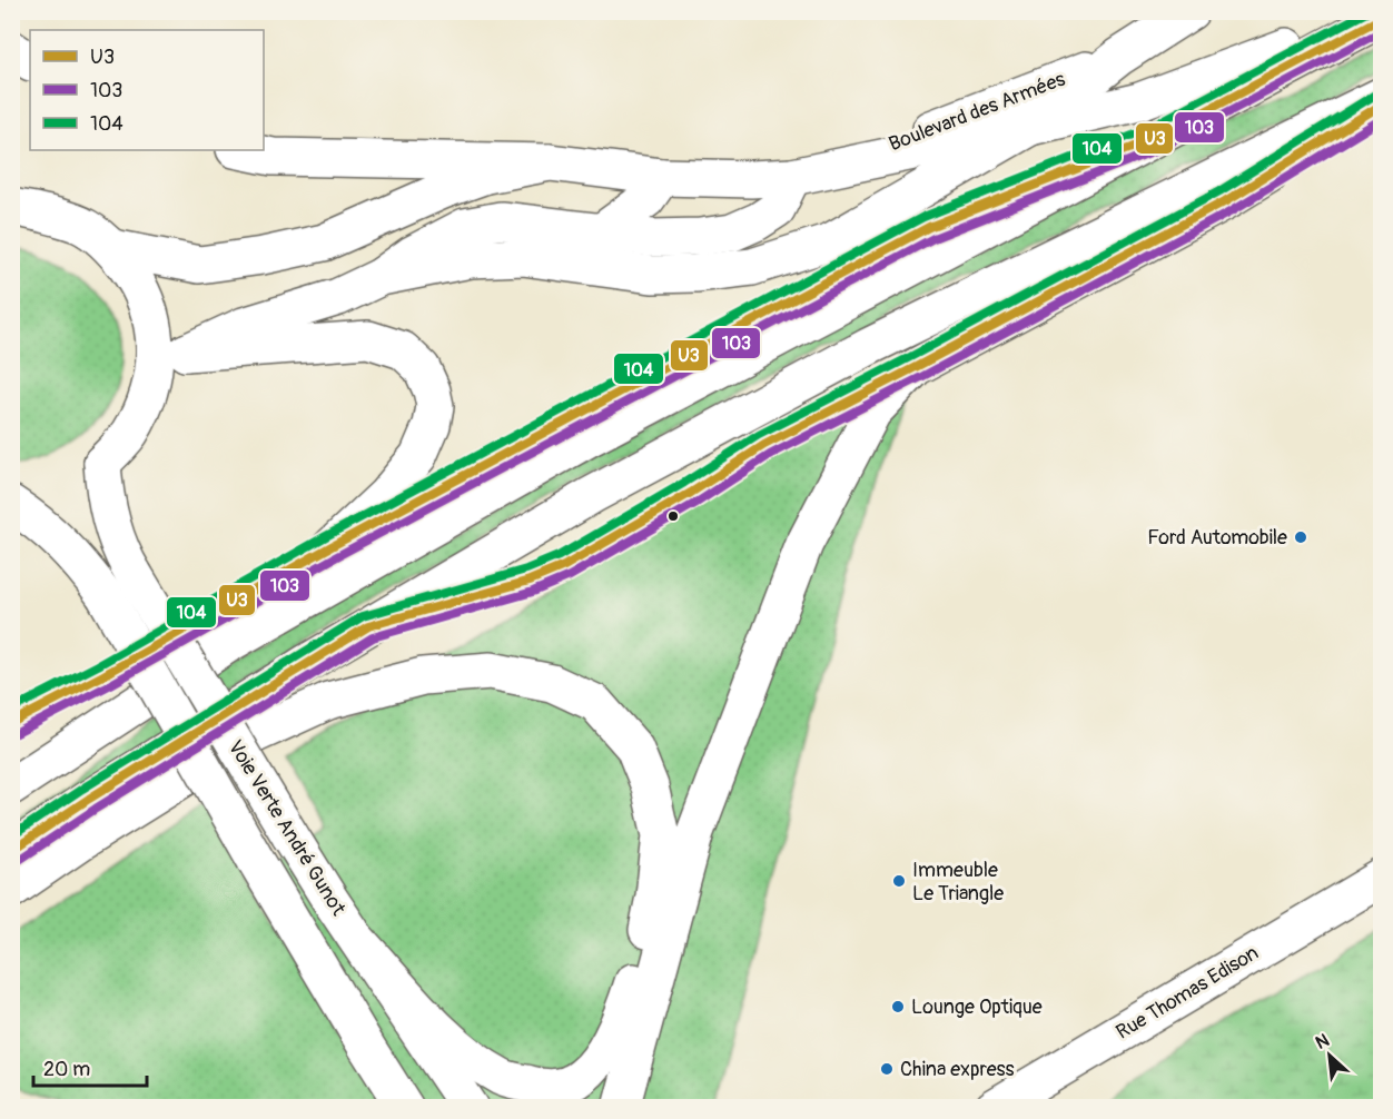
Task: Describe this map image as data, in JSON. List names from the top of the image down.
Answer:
{
  "streets": {
    "main road": ["Boulevard des Armées", "Voie Verte André Gunot", "Rue Thomas Edison"]
  },
  "places": [
    "Ford Automobile",
    "Immeuble Le Triangle",
    "Lounge Optique",
    "China express"
  ],
  "lines": ["transit line 104", "transit line U3", "transit line 103"],
  "legend": ["U3", "103", "104"],
  "scale_bar": "20 m",
  "north": "top left"
}
